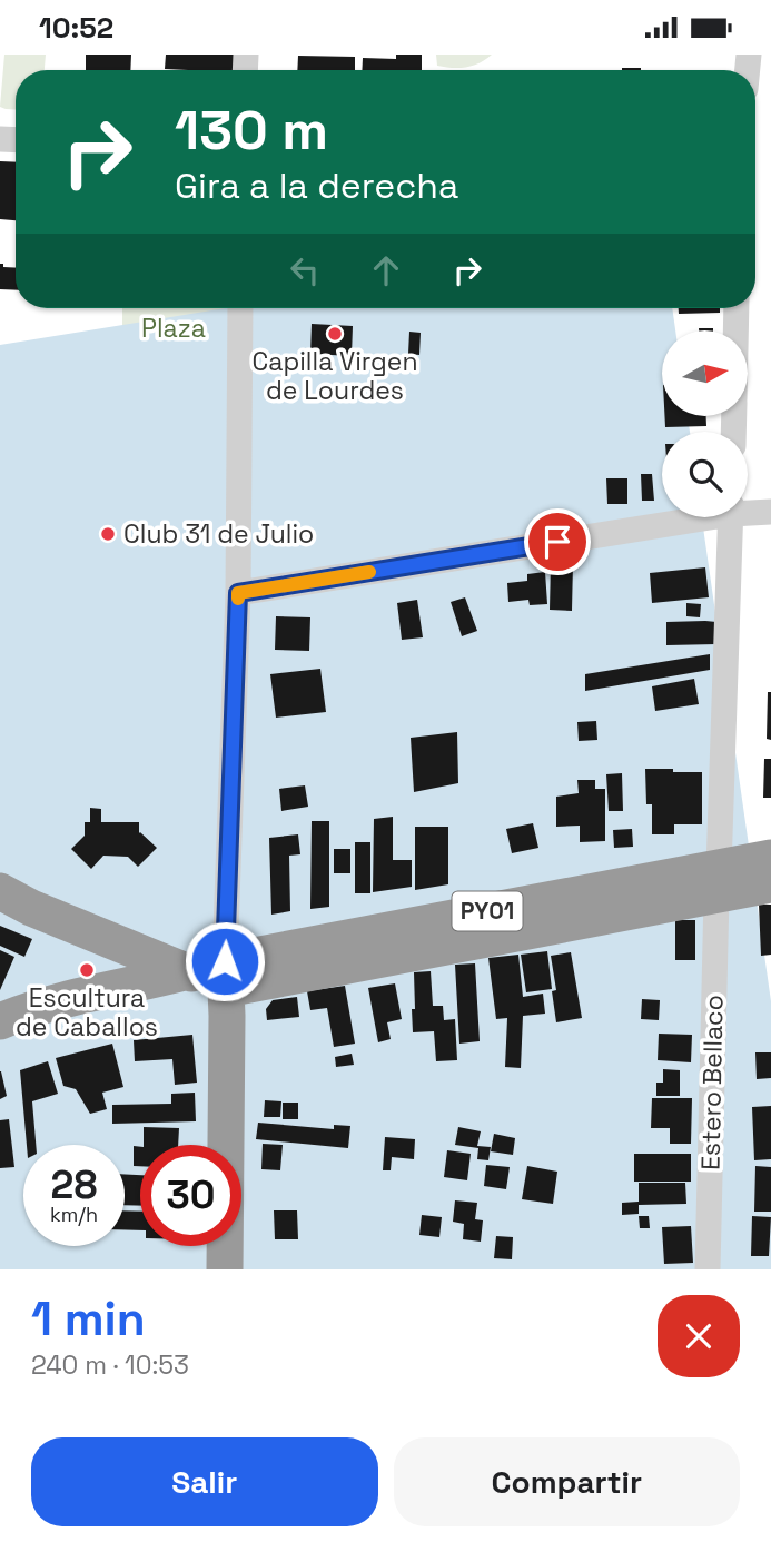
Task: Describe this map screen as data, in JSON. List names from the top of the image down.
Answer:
{
  "streets": {
    "highway": ["PY01"],
    "street": ["Estero Bellaco"]
  },
  "crossings": [
    ["PY01", "Estero Bellaco"]
  ],
  "parks": ["Plaza"],
  "places": ["Capilla Virgen de Lourdes", "Club 31 de Julio", "Escultura de Caballos"],
  "north": "right",
  "page": {
    "status": "10:52",
    "turn": ["130 m", "Gira a la derecha"],
    "speed": "28 km/h",
    "limit": "30",
    "heading": ["1 min", "240 m · 10:53"],
    "buttons": ["Salir", "Compartir"]
  }
}
